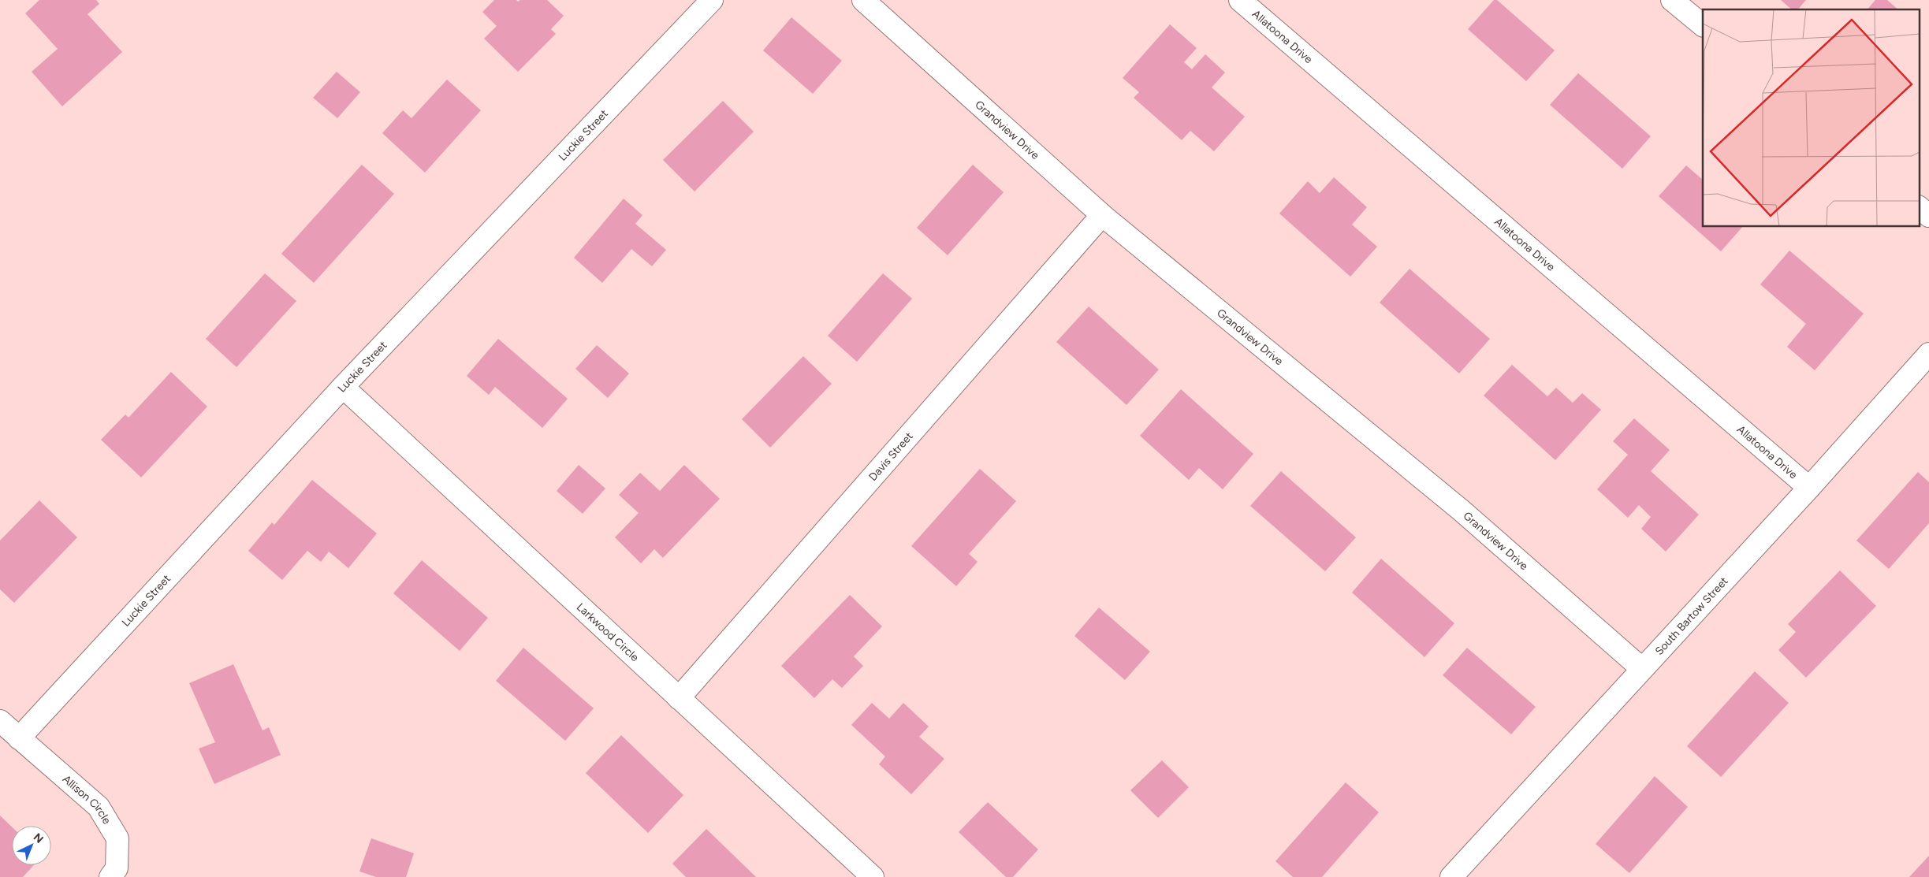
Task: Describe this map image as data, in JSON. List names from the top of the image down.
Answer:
{
  "streets": {
    "street": [
      "Allatoona Drive",
      "Grandview Drive",
      "Luckie Street",
      "Davis Street",
      "South Bartow Street",
      "Larkwood Circle",
      "Allison Circle"
    ]
  },
  "crossings": [
    ["Allatoona Drive", "South Bartow Street"],
    ["Grandview Drive", "Davis Street"],
    ["Grandview Drive", "South Bartow Street"],
    ["Luckie Street", "Larkwood Circle"],
    ["Luckie Street", "Allison Circle"],
    ["Davis Street", "Larkwood Circle"]
  ],
  "north": "top right"
}
